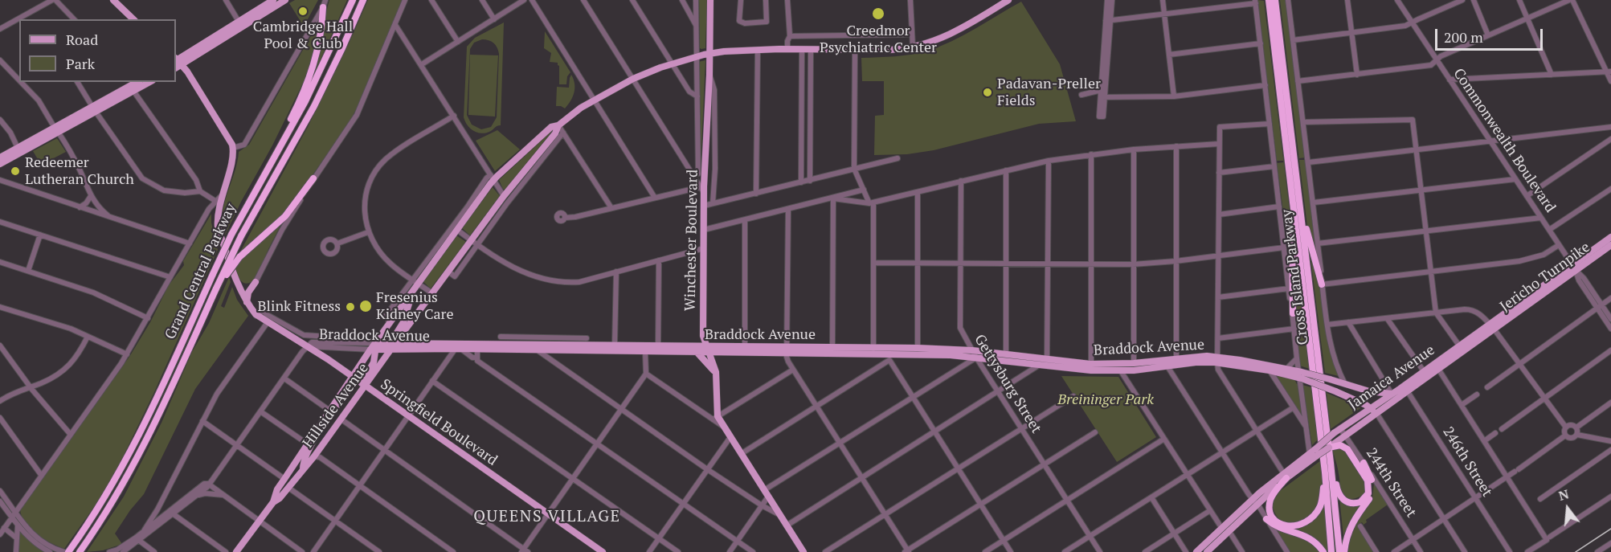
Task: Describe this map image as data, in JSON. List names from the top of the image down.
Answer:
{
  "streets": {
    "highway": ["Grand Central Parkway", "Cross Island Parkway"],
    "main road": [
      "Winchester Boulevard",
      "Jericho Turnpike",
      "Braddock Avenue",
      "Jamaica Avenue",
      "Hillside Avenue",
      "Springfield Boulevard"
    ],
    "street": [
      "Commonwealth Boulevard",
      "Gettysburg Street",
      "246th Street",
      "244th Street"
    ]
  },
  "crossings": [
    ["Commonwealth Boulevard", "Jericho Turnpike"],
    ["Commonwealth Boulevard", "Jamaica Avenue"],
    ["Winchester Boulevard", "Braddock Avenue"],
    ["Winchester Boulevard", "Hillside Avenue"],
    ["Grand Central Parkway", "Springfield Boulevard"],
    ["Cross Island Parkway", "Braddock Avenue"],
    ["Cross Island Parkway", "Jamaica Avenue"],
    ["Jericho Turnpike", "Jamaica Avenue"],
    ["Braddock Avenue", "Jamaica Avenue"],
    ["Braddock Avenue", "Gettysburg Street"],
    ["Braddock Avenue", "Hillside Avenue"],
    ["Braddock Avenue", "Springfield Boulevard"],
    ["Jamaica Avenue", "246th Street"],
    ["Jamaica Avenue", "244th Street"],
    ["Hillside Avenue", "Springfield Boulevard"]
  ],
  "districts": ["QUEENS VILLAGE"],
  "parks": ["Breininger Park"],
  "places": [
    "Cambridge Hall Pool & Club",
    "Creedmor Psychiatric Center",
    "Padavan-Preller Fields",
    "Redeemer Lutheran Church",
    "Fresenius Kidney Care",
    "Blink Fitness"
  ],
  "legend": ["Road", "Park"],
  "scale_bar": "200 m",
  "north": "top"
}
